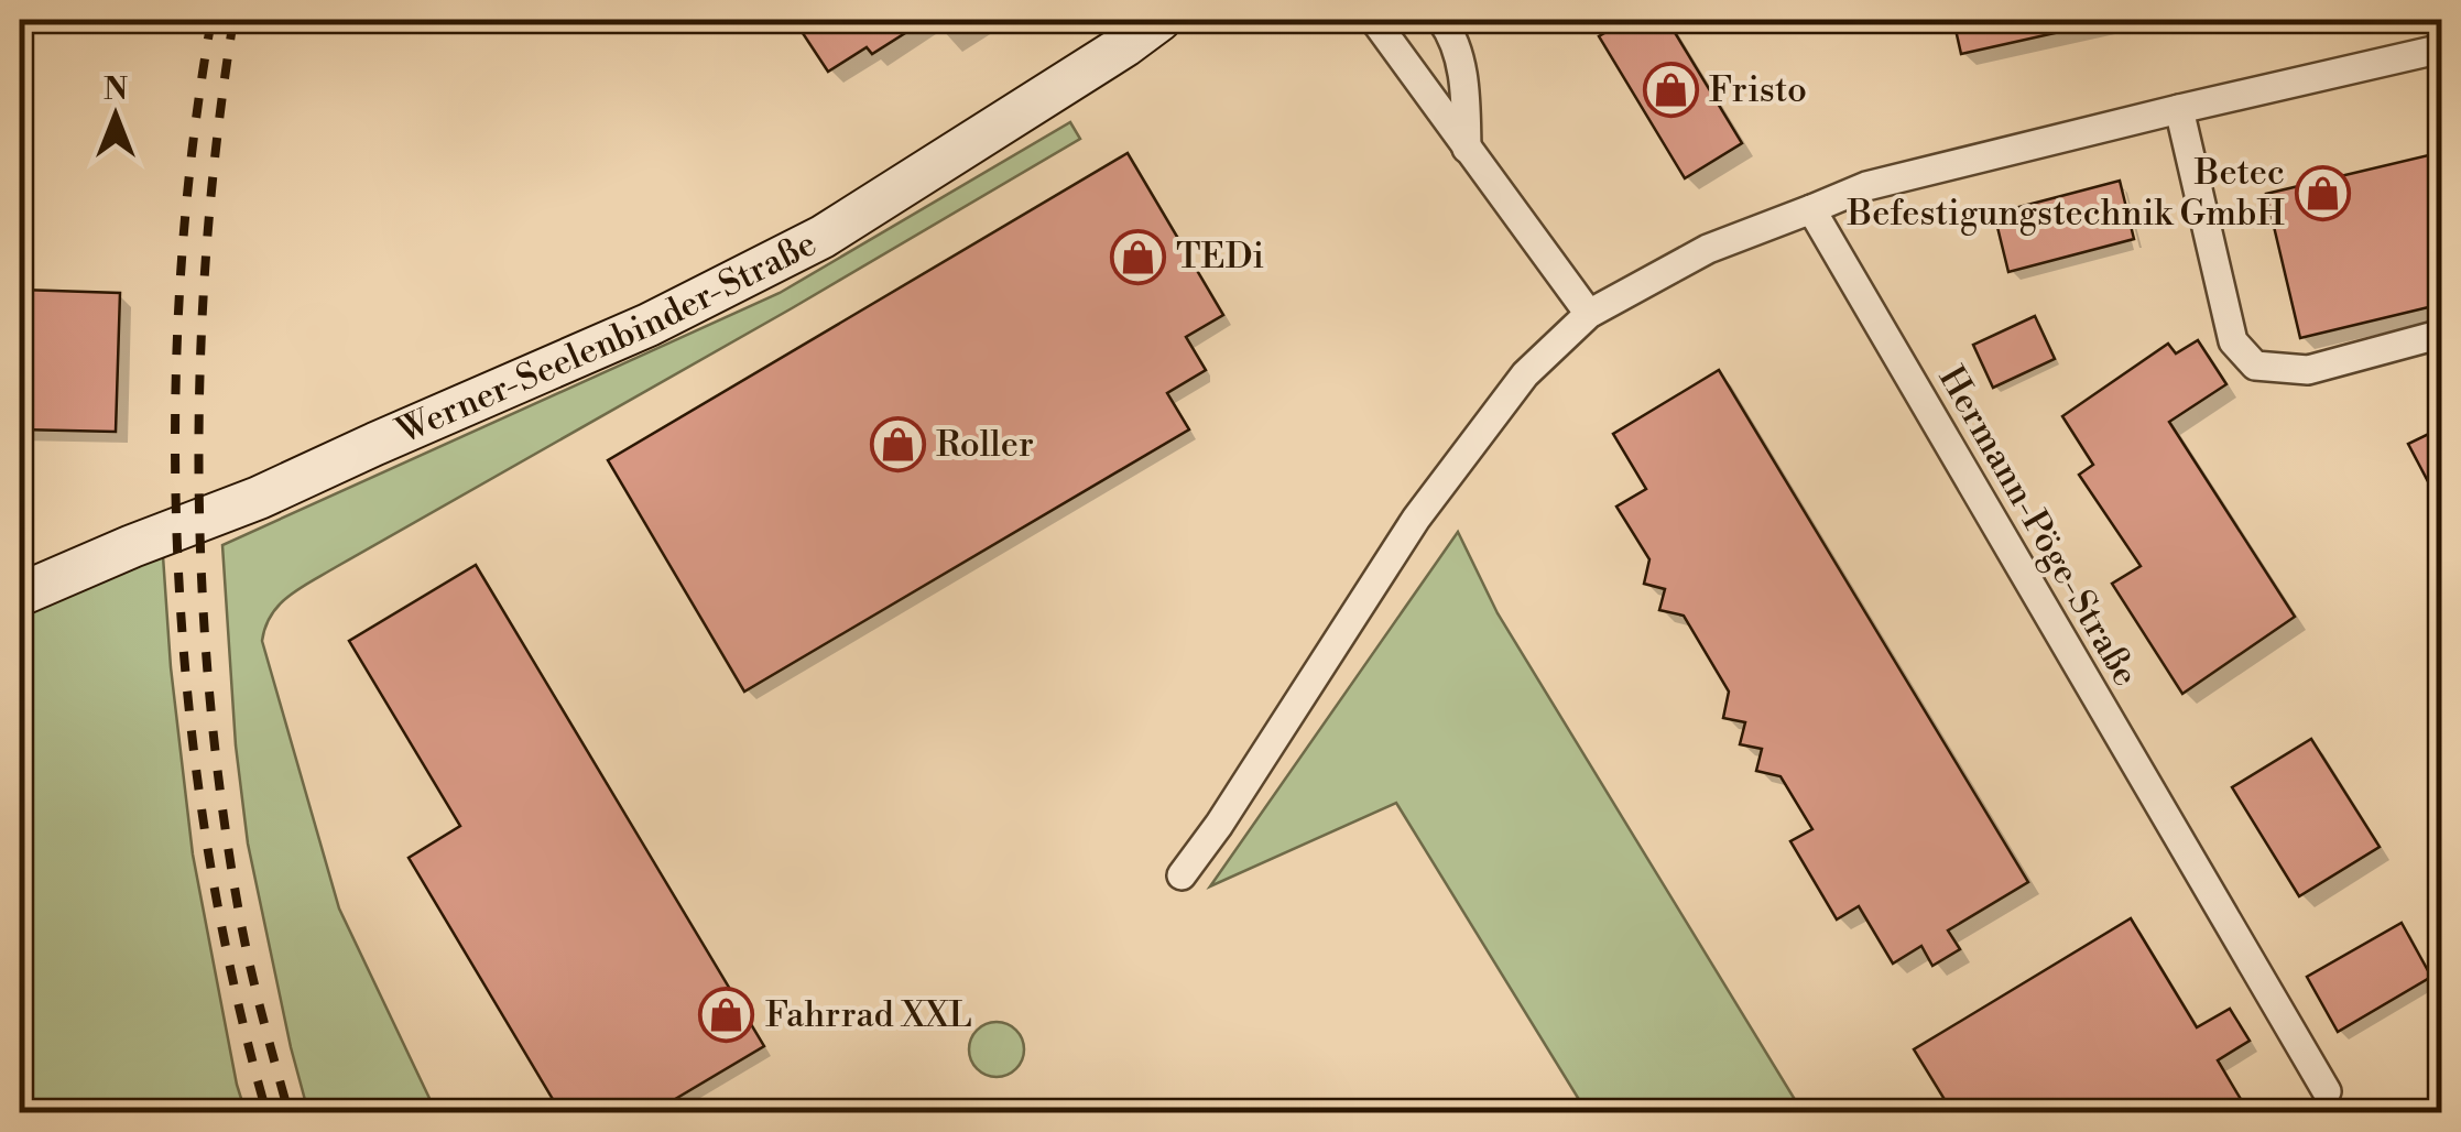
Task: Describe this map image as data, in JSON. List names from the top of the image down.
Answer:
{
  "streets": {
    "main road": ["Werner-Seelenbinder-Straße"],
    "street": ["Hermann-Pöge-Straße"]
  },
  "places": {
    "shop": [
      "Fristo",
      "Betec Befestigungstechnik GmbH",
      "TEDi",
      "Roller",
      "Fahrrad XXL"
    ]
  },
  "north": "top"
}
